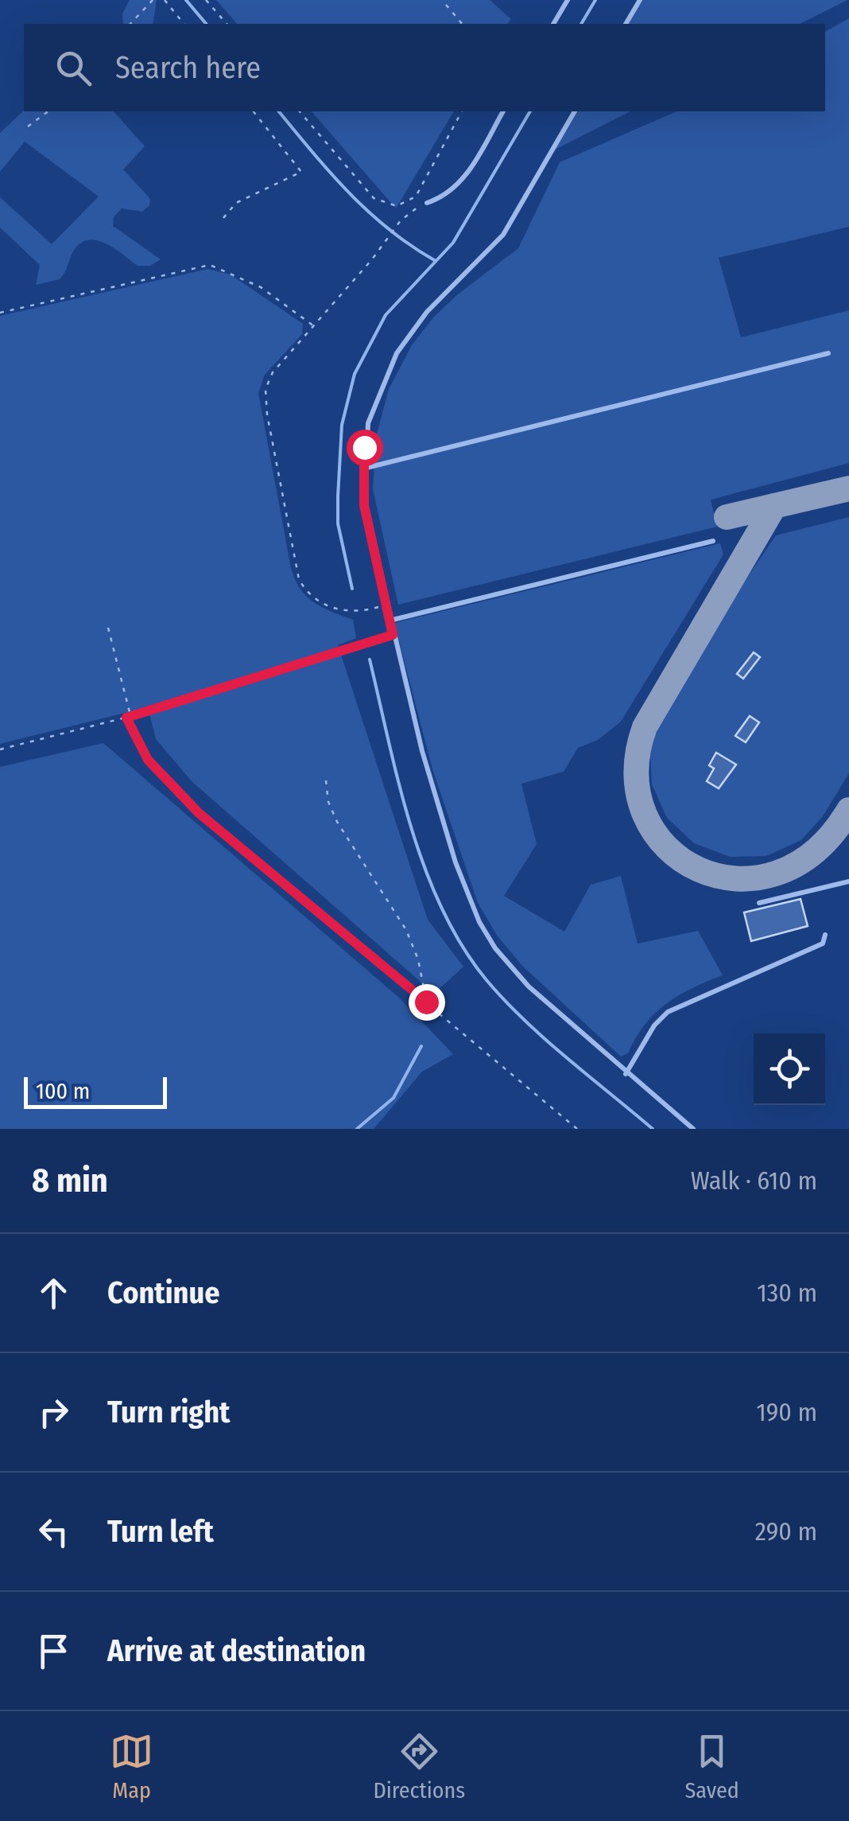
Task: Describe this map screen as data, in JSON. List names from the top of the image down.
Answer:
{
  "scale_bar": "100 m",
  "page": {
    "search": "Search here",
    "scale": "100 m",
    "heading": ["8 min", "Walk · 610 m"],
    "list": [
      ["Continue", "130 m"],
      ["Turn right", "190 m"],
      ["Turn left", "290 m"],
      "Arrive at destination"
    ],
    "nav": ["Map", "Directions", "Saved"]
  }
}
